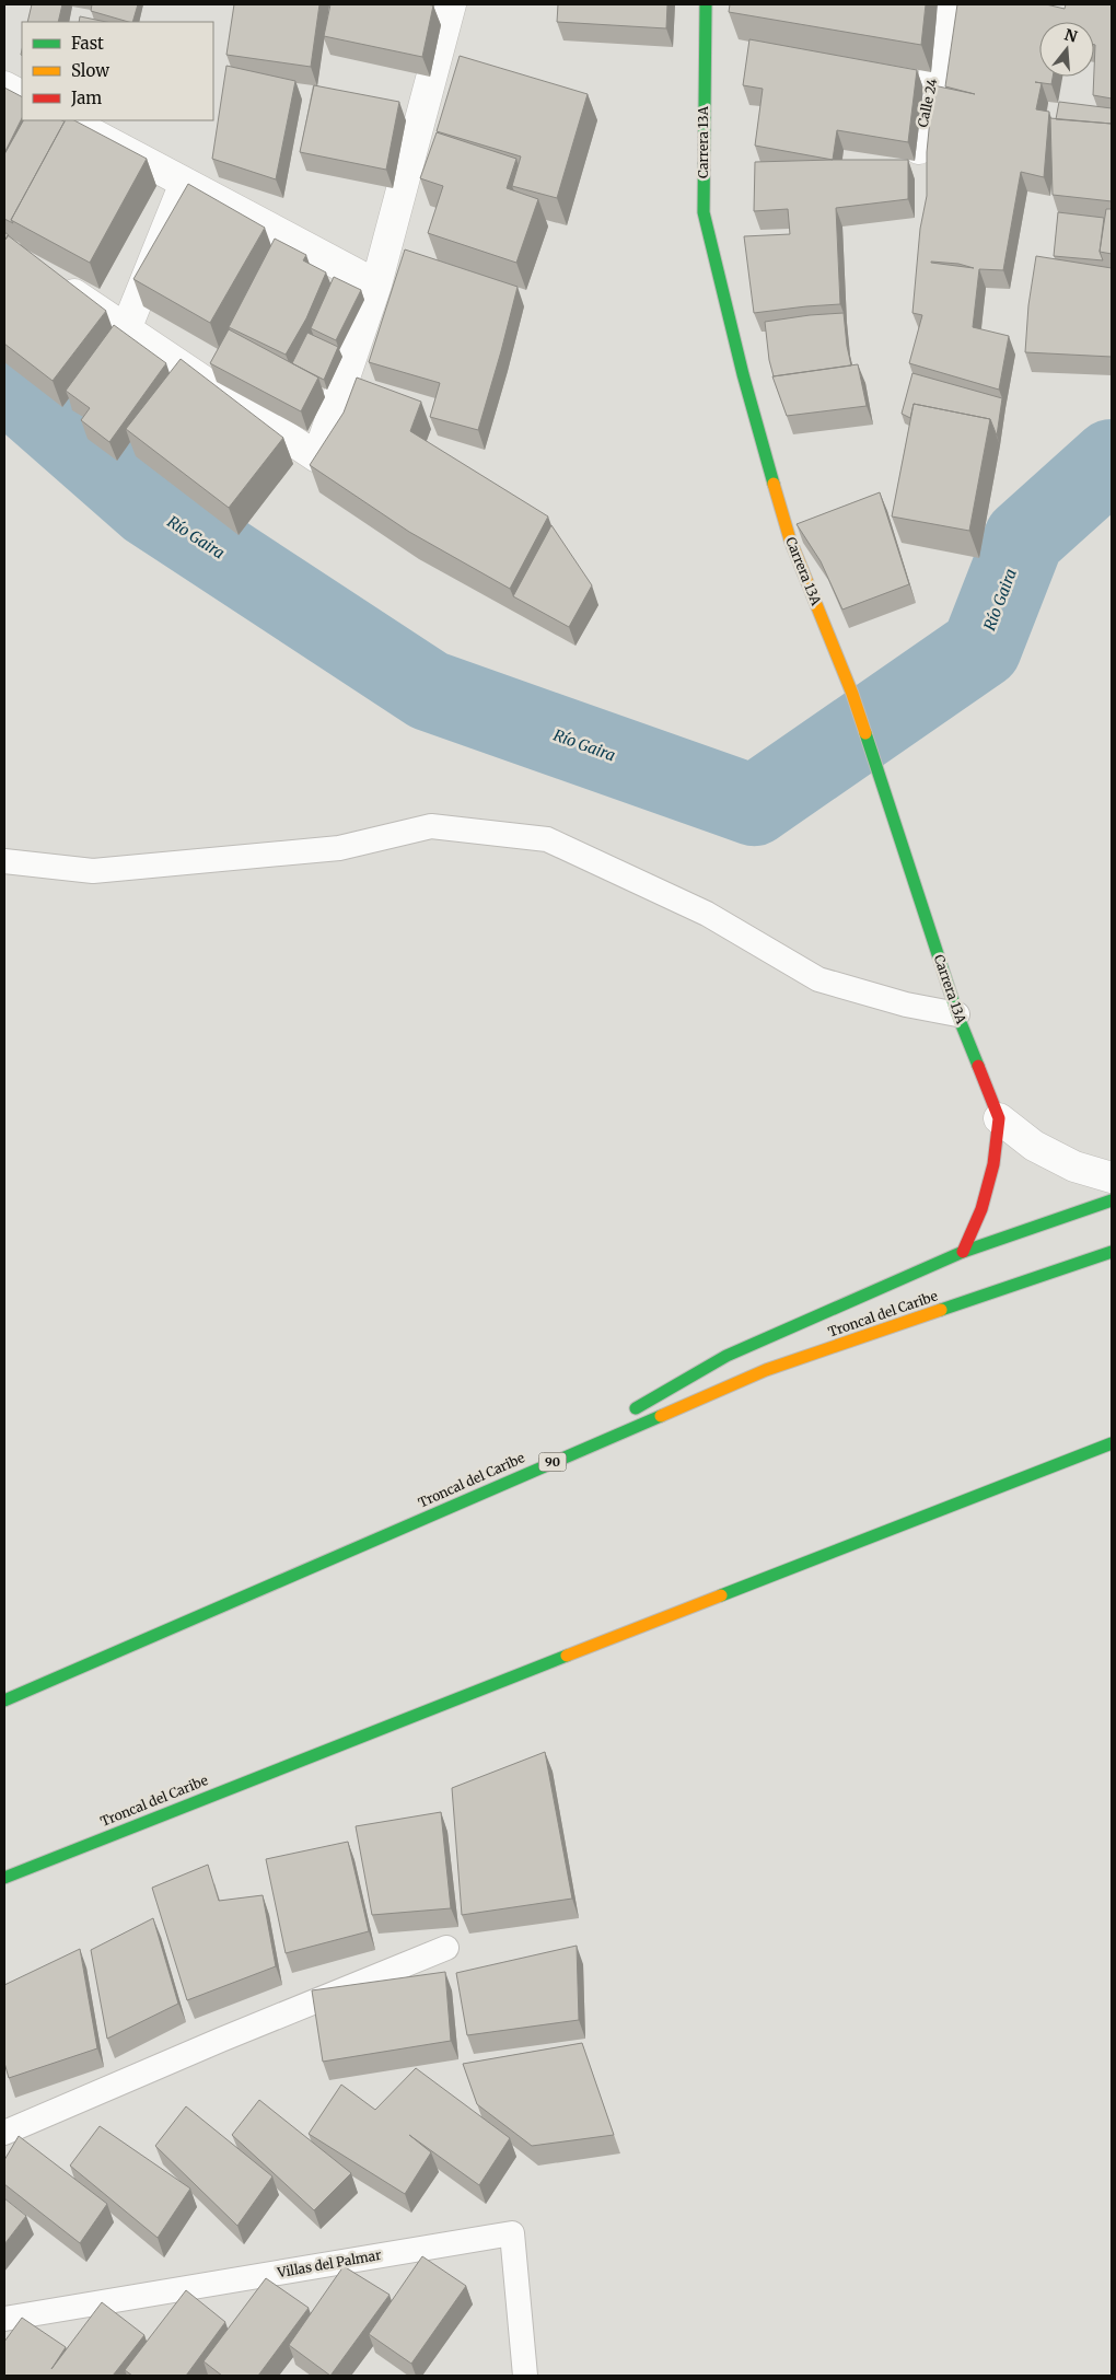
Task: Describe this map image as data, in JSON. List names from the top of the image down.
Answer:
{
  "streets": {
    "main road": ["Carrera 13A", "Troncal del Caribe", "90"],
    "street": ["Calle 24"],
    "lane": ["Villas del Palmar"]
  },
  "water": ["Río Gaira"],
  "legend": ["Fast", "Slow", "Jam"],
  "north": "top"
}
